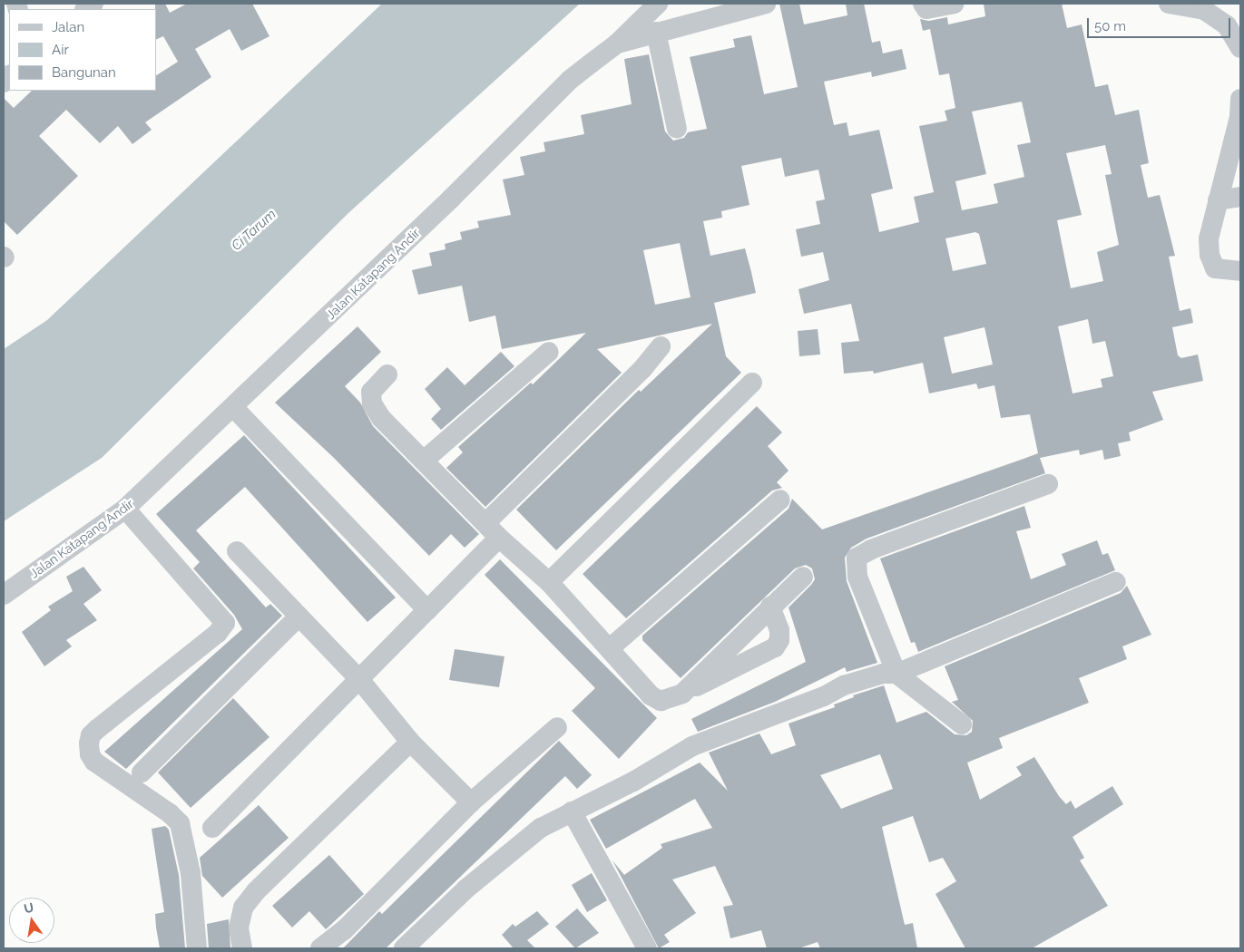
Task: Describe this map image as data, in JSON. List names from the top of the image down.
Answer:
{
  "streets": {
    "street": ["Jalan Katapang Andir"]
  },
  "water": ["Ci Tarum"],
  "legend": ["Jalan", "Air", "Bangunan"],
  "scale_bar": "50 m",
  "north": "top"
}
